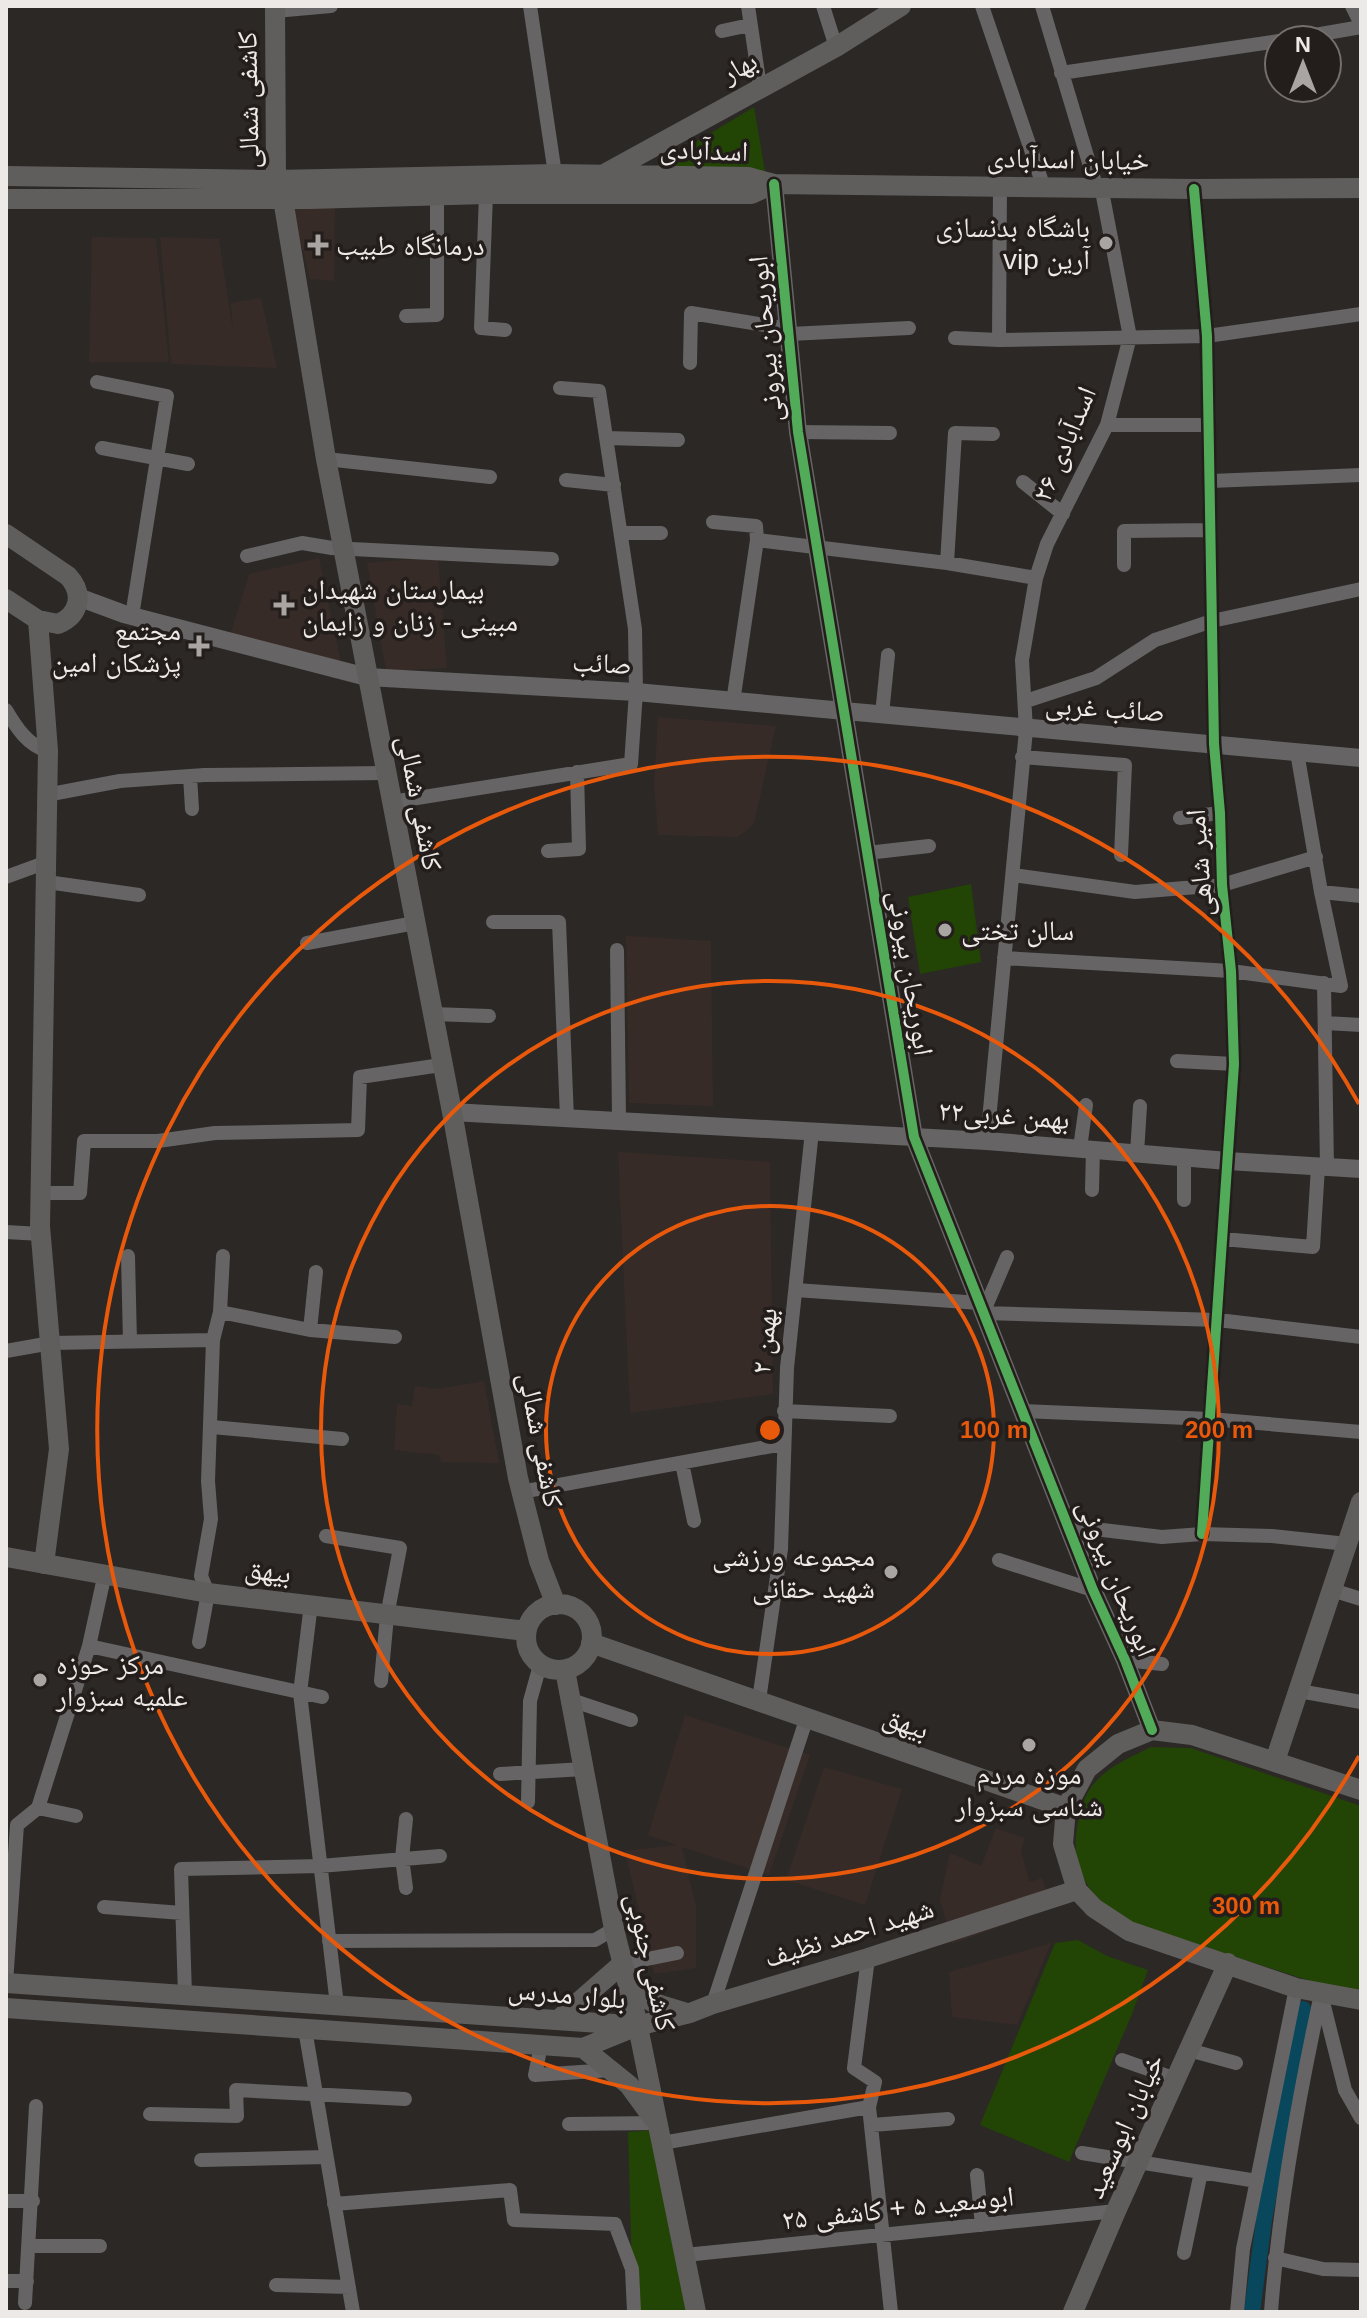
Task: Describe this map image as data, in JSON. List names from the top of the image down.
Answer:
{
  "streets": {
    "main road": [
      "بهار",
      "کاشفی شمالی",
      "اسدآبادی",
      "خیابان اسدآبادی",
      "بیهق",
      "شهید احمد نظیف",
      "کاشفی جنوبی",
      "بلوار مدرس",
      "خیابان ابوسعید"
    ],
    "street": [
      "ابوریحان بیرونی",
      "اسدآبادی ۲۶",
      "صائب",
      "صائب غربی",
      "امیر شاهی",
      "۲۲بهمن غربی",
      "بهمن ۲",
      "ابوسعید ۵ + کاشفی ۲۵"
    ]
  },
  "crossings": [
    ["بهار", "اسدآبادی"],
    ["کاشفی شمالی", "اسدآبادی"],
    ["کاشفی شمالی", "صائب"],
    ["کاشفی شمالی", "۲۲بهمن غربی"],
    ["کاشفی شمالی", "بیهق"],
    ["کاشفی شمالی", "کاشفی جنوبی"],
    ["اسدآبادی", "خیابان اسدآبادی"],
    ["اسدآبادی", "ابوریحان بیرونی"],
    ["خیابان اسدآبادی", "ابوریحان بیرونی"],
    ["خیابان اسدآبادی", "اسدآبادی ۲۶"],
    ["خیابان اسدآبادی", "امیر شاهی"],
    ["ابوریحان بیرونی", "صائب"],
    ["ابوریحان بیرونی", "صائب غربی"],
    ["ابوریحان بیرونی", "۲۲بهمن غربی"],
    ["اسدآبادی ۲۶", "صائب غربی"],
    ["اسدآبادی ۲۶", "۲۲بهمن غربی"],
    ["صائب", "صائب غربی"],
    ["صائب غربی", "امیر شاهی"],
    ["امیر شاهی", "۲۲بهمن غربی"],
    ["۲۲بهمن غربی", "بهمن ۲"],
    ["بهمن ۲", "بیهق"],
    ["بیهق", "کاشفی جنوبی"],
    ["شهید احمد نظیف", "کاشفی جنوبی"],
    ["شهید احمد نظیف", "بلوار مدرس"],
    ["کاشفی جنوبی", "بلوار مدرس"],
    ["کاشفی جنوبی", "ابوسعید ۵ + کاشفی ۲۵"],
    ["خیابان ابوسعید", "ابوسعید ۵ + کاشفی ۲۵"]
  ],
  "places": {
    "other": [
      "باشگاه بدنسازی vip آرین",
      "سالن تختی",
      "مجموعه ورزشی شهید حقانی",
      "مرکز حوزه علمیه سبزوار",
      "موزه مردم شناسی سبزوار"
    ],
    "health": ["درمانگاه طبیب", "بیمارستان شهیدان مبینی - زنان و زایمان", "مجتمع پزشکان امین"]
  },
  "north": "top",
  "rings": ["100 m", "200 m", "300 m"]
}
